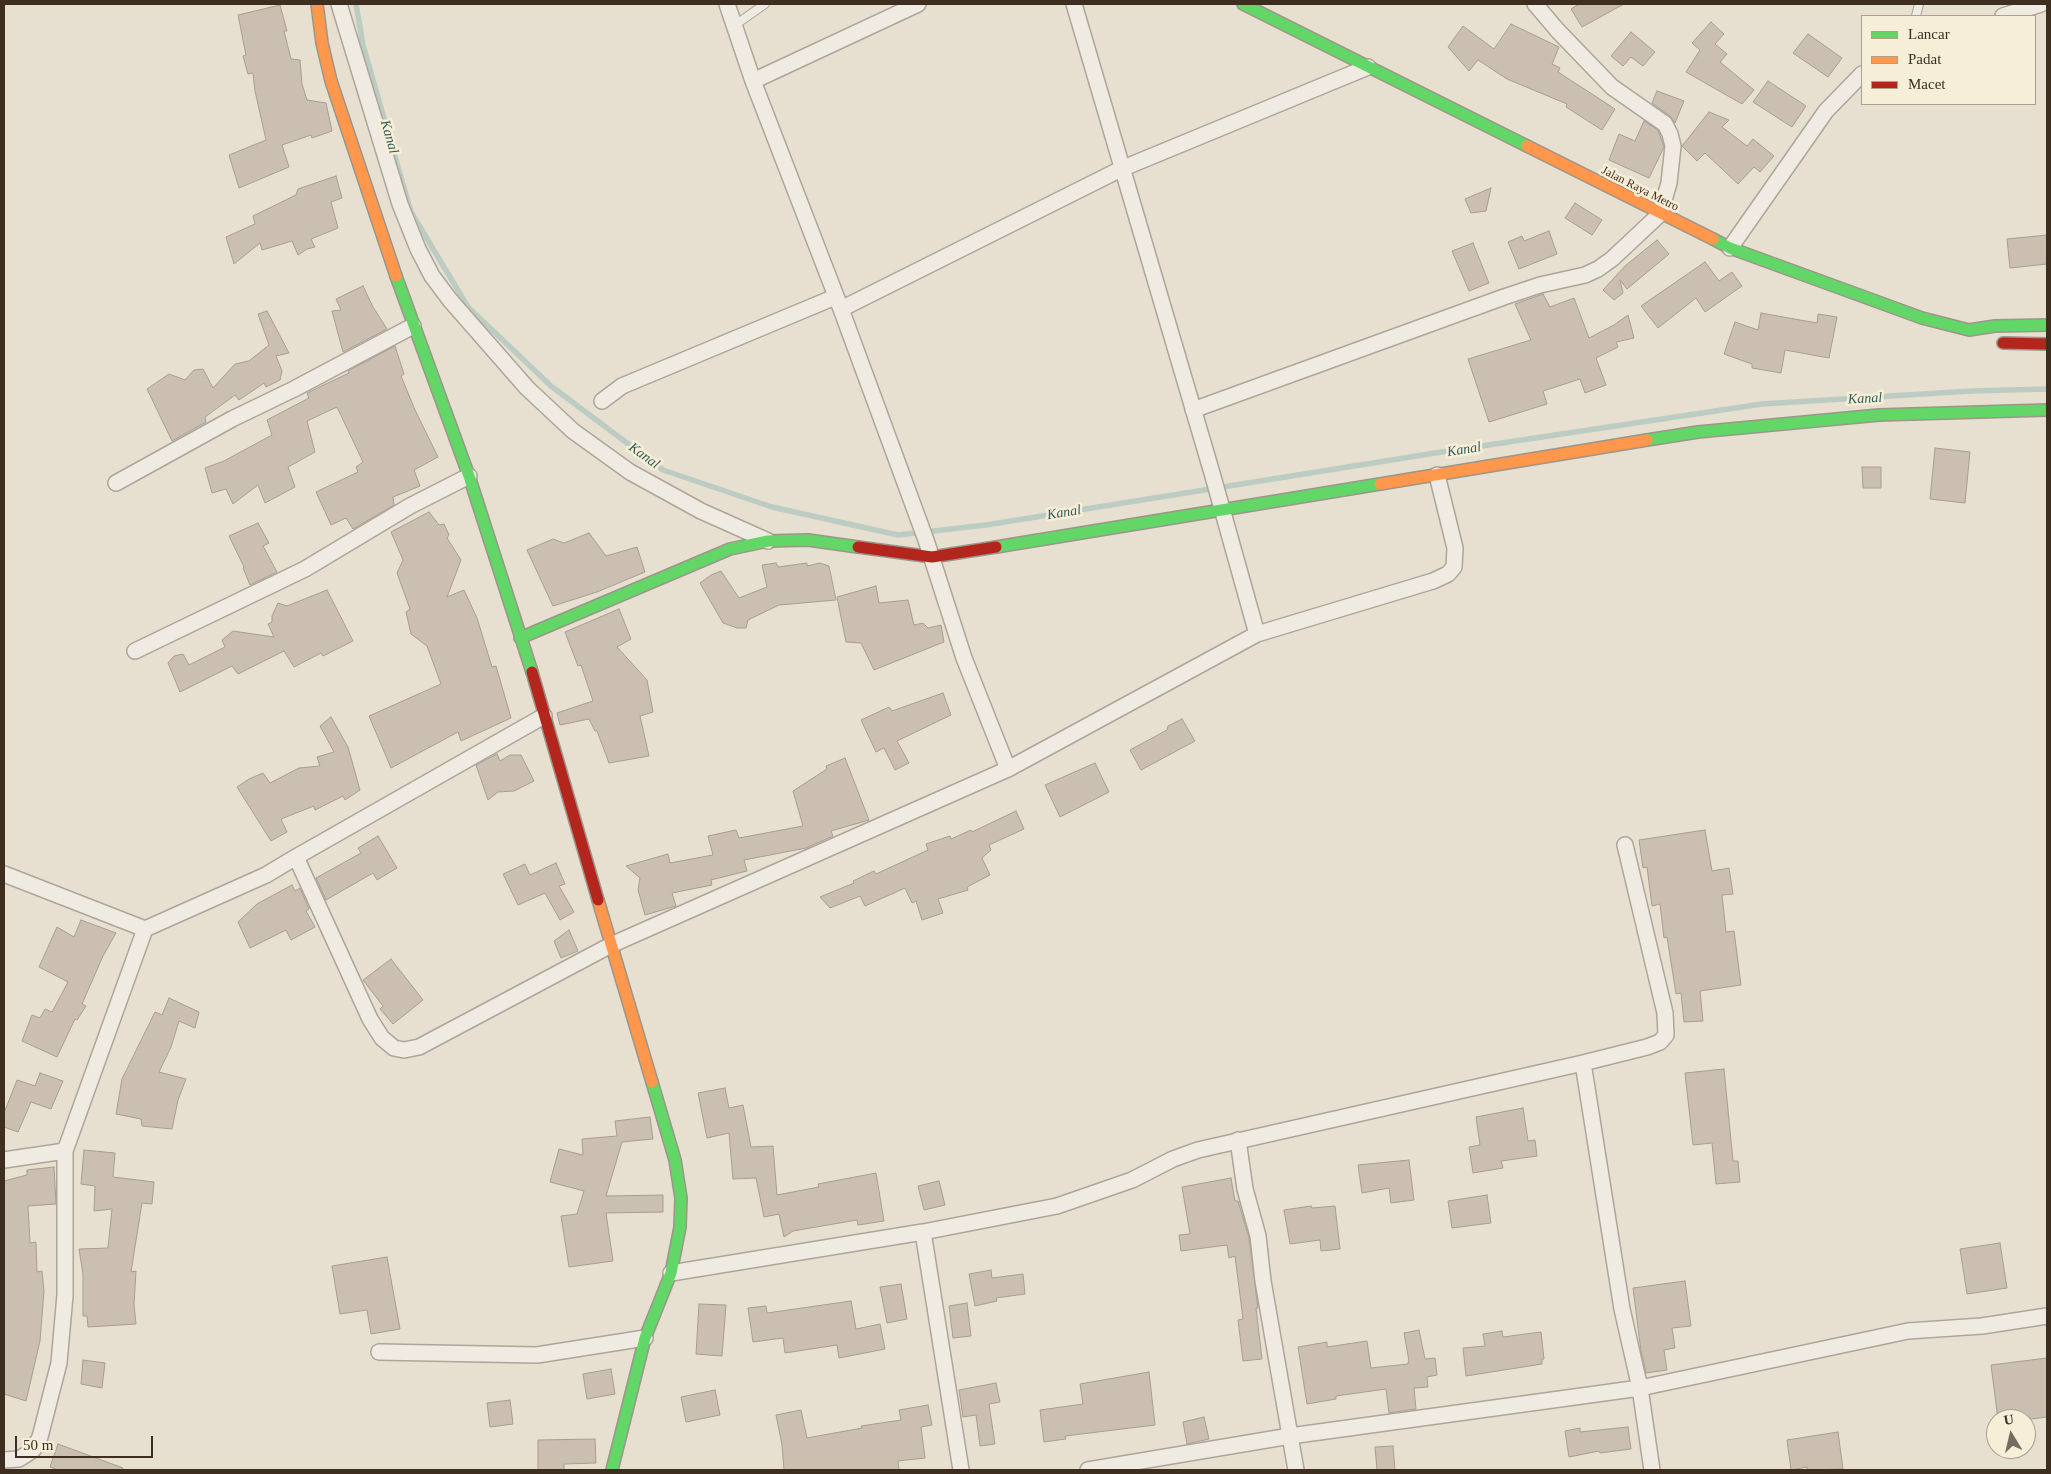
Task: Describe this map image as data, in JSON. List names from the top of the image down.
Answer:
{
  "streets": {
    "main road": ["Jalan Raya Metro"]
  },
  "water": ["Kanal"],
  "legend": ["Lancar", "Padat", "Macet"],
  "scale_bar": "50 m",
  "north": "top"
}
